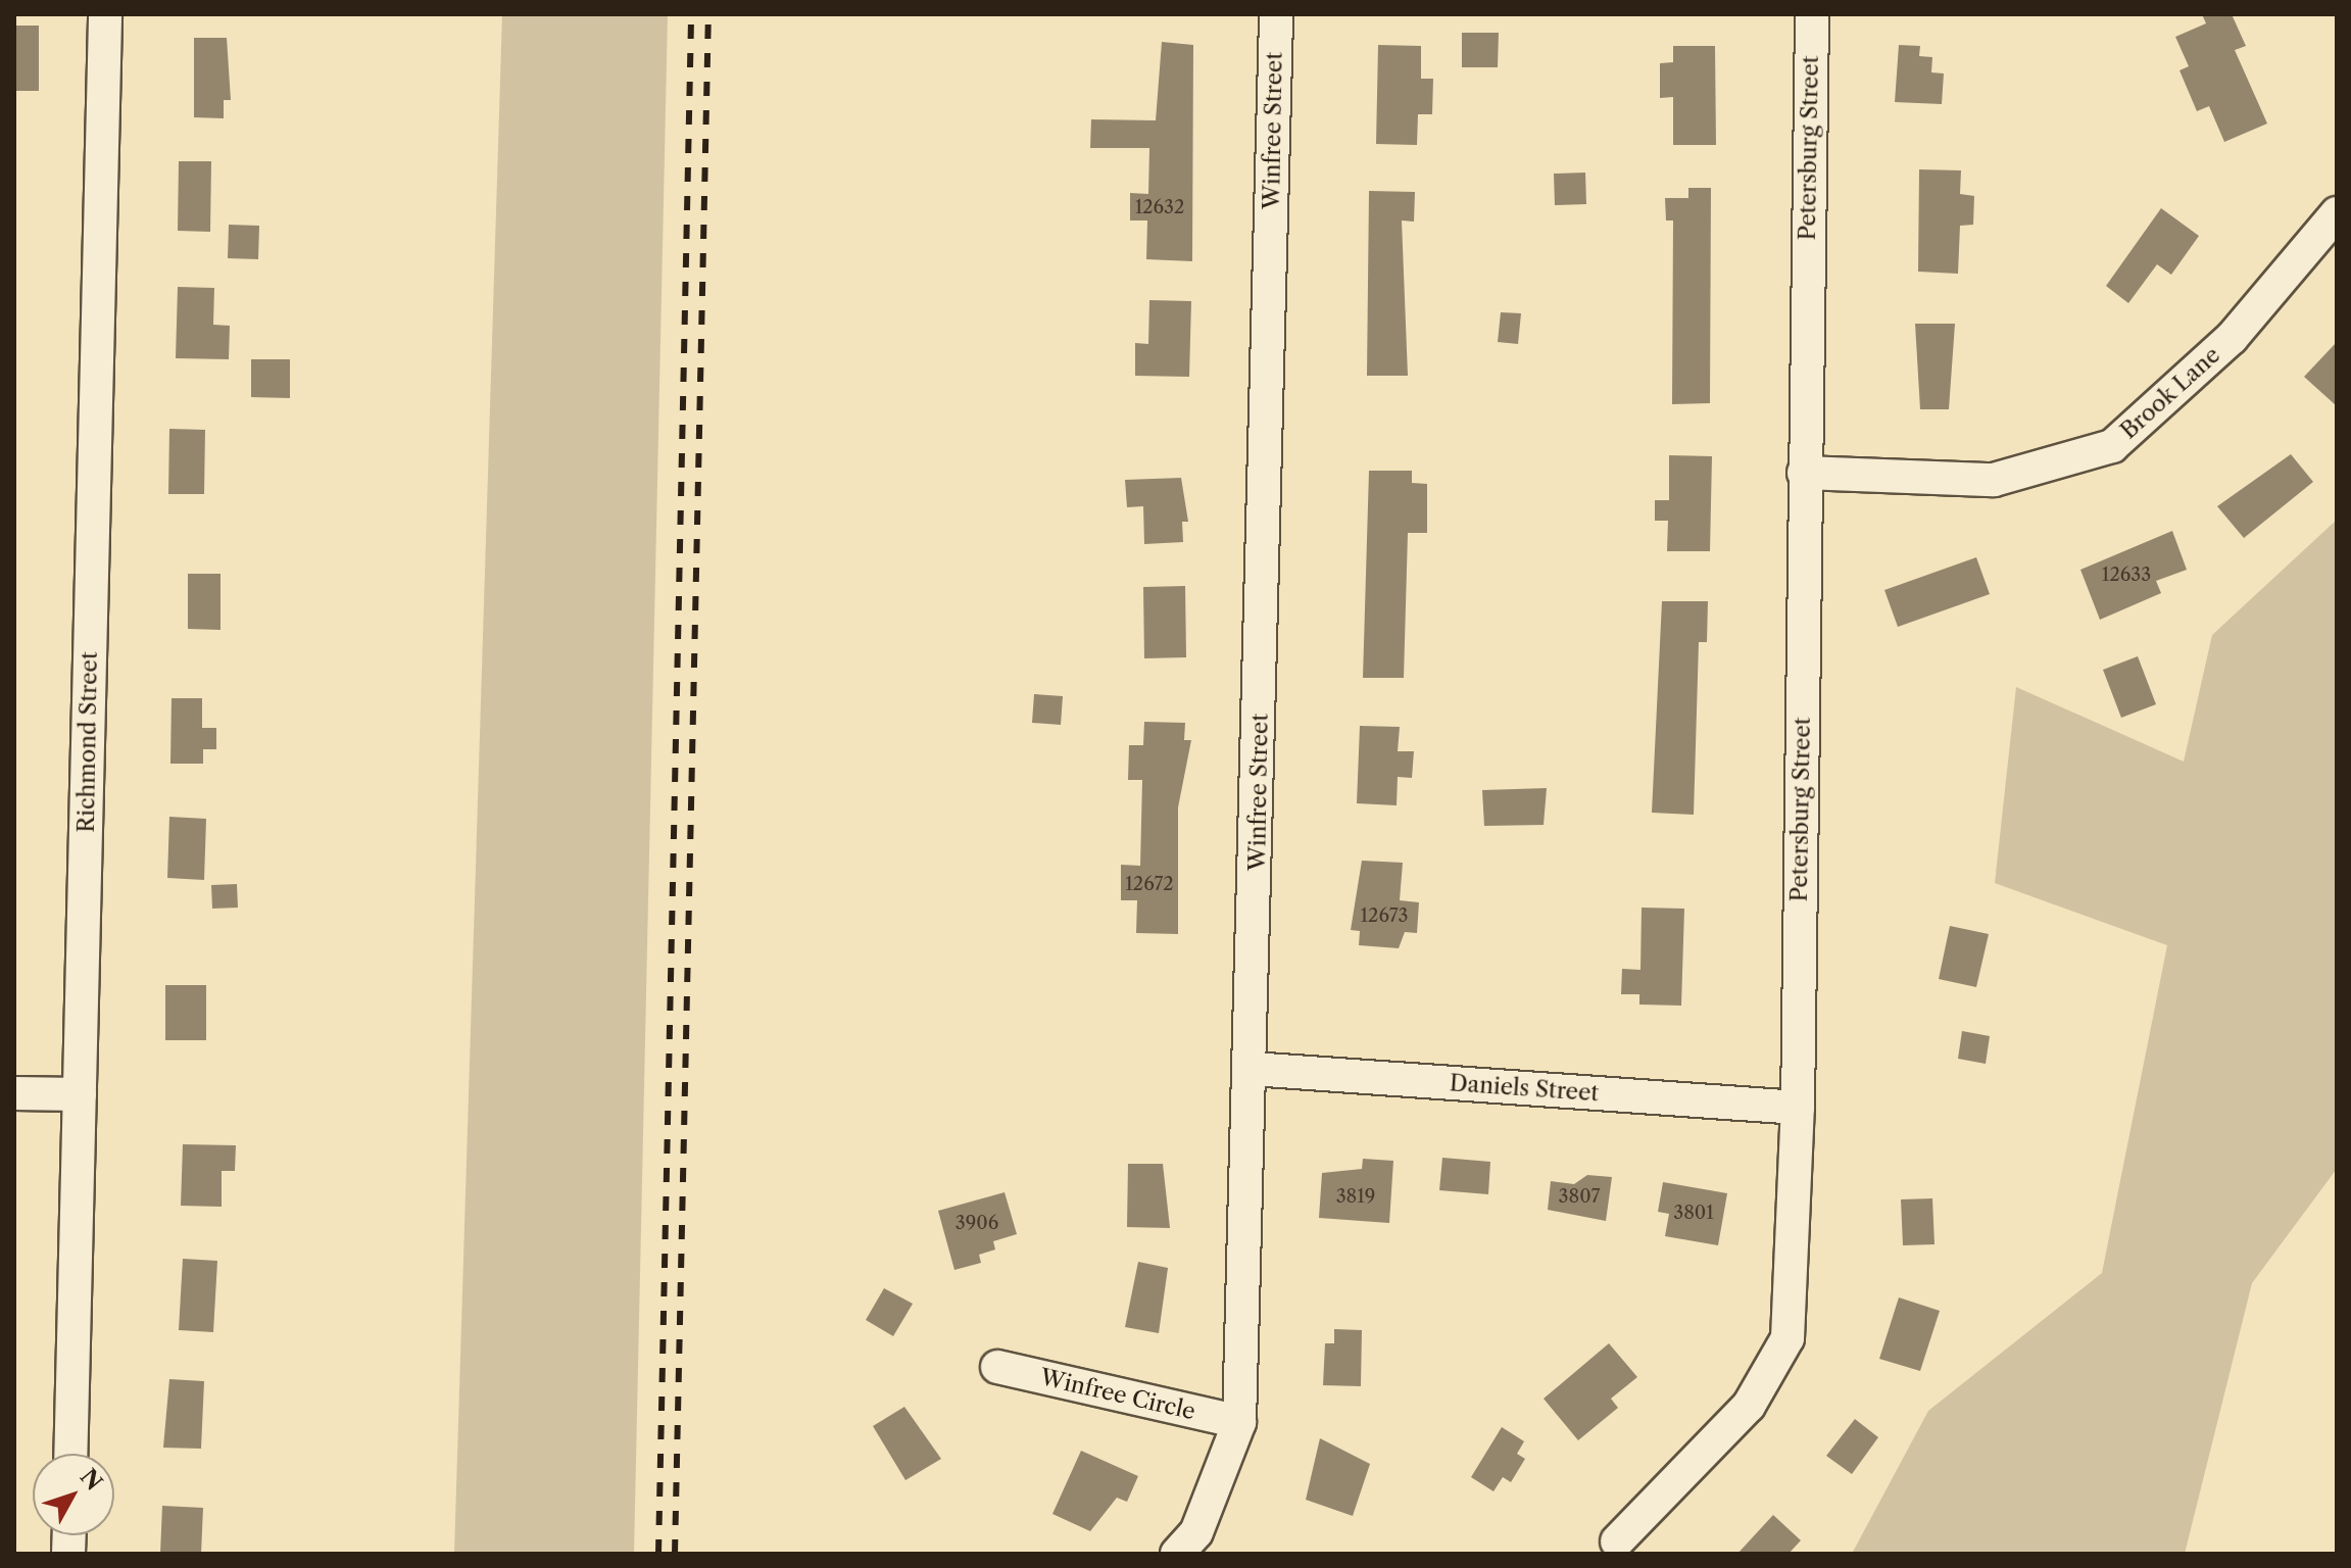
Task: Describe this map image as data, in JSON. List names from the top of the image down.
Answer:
{
  "streets": {
    "street": [
      "Winfree Street",
      "Petersburg Street",
      "Brook Lane",
      "Richmond Street",
      "Daniels Street",
      "Winfree Circle"
    ]
  },
  "crossings": [
    ["Winfree Street", "Daniels Street"],
    ["Winfree Street", "Winfree Circle"],
    ["Petersburg Street", "Brook Lane"],
    ["Petersburg Street", "Daniels Street"]
  ],
  "house_numbers": [
    "12632",
    "12633",
    "12672",
    "12673",
    "3819",
    "3807",
    "3801",
    "3906"
  ],
  "north": "top right"
}
